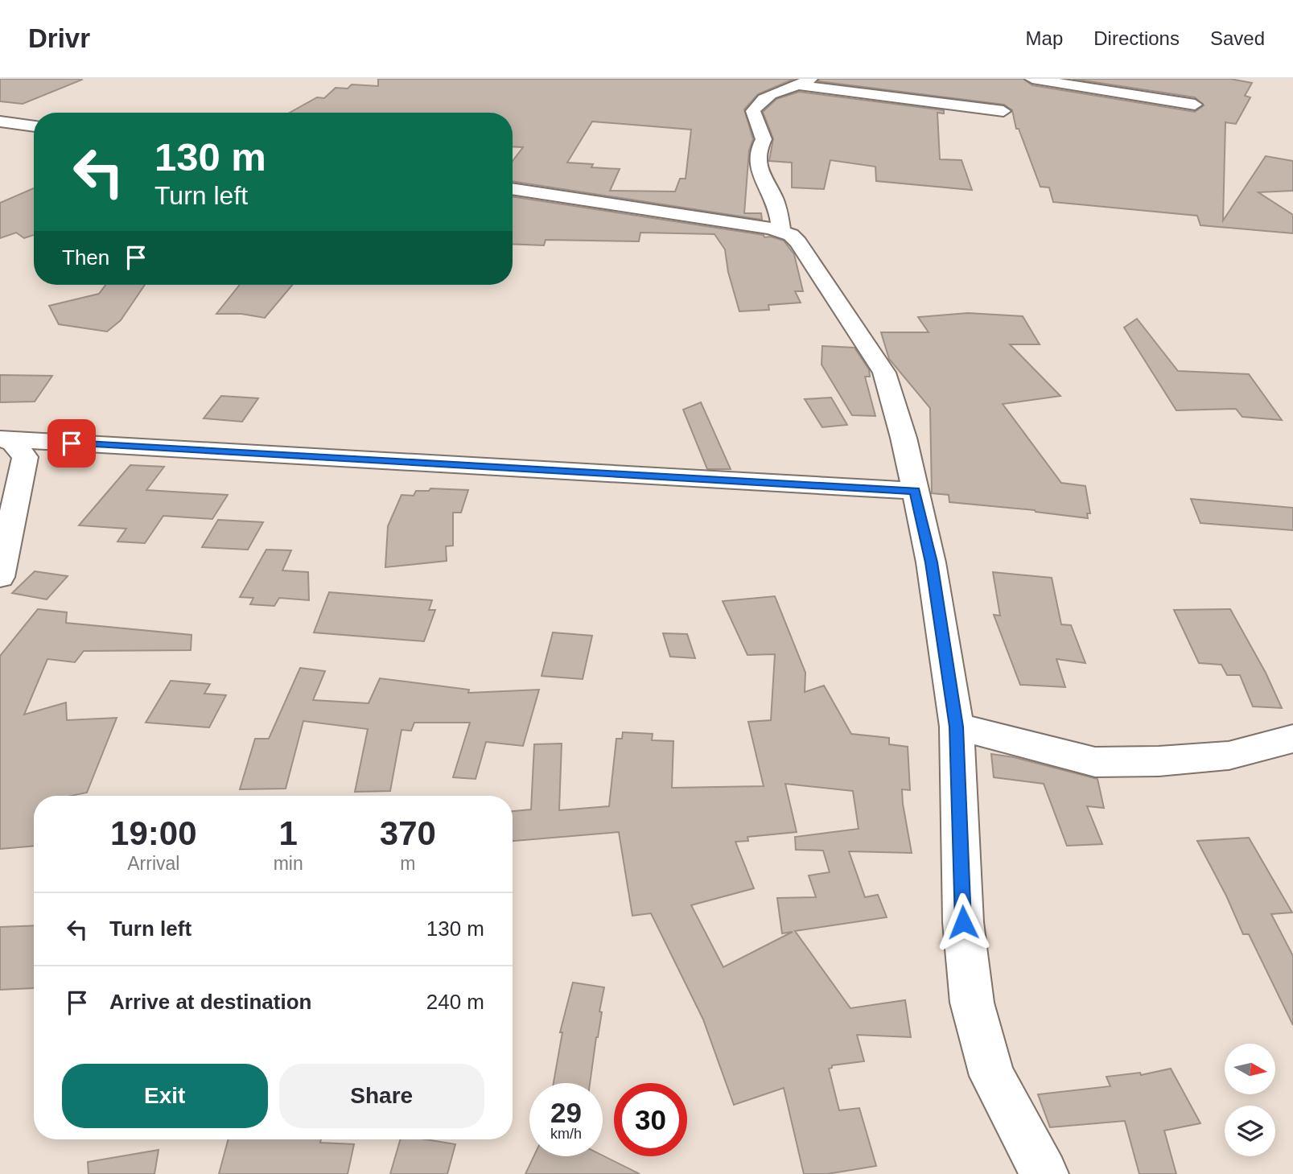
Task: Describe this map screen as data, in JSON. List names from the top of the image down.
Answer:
{
  "north": "right",
  "page": {
    "header": "Drivr",
    "nav": ["Map", "Directions", "Saved"],
    "turn": ["130 m", "Turn left"],
    "then": "Then",
    "eta": [
      "19:00",
      "Arrival",
      "1",
      "min",
      "370",
      "m"
    ],
    "list": [
      {
        "name": "Turn left",
        "value": "130 m"
      },
      {
        "name": "Arrive at destination",
        "value": "240 m"
      }
    ],
    "buttons": ["Exit", "Share"],
    "speed": "29 km/h",
    "limit": "30"
  }
}
